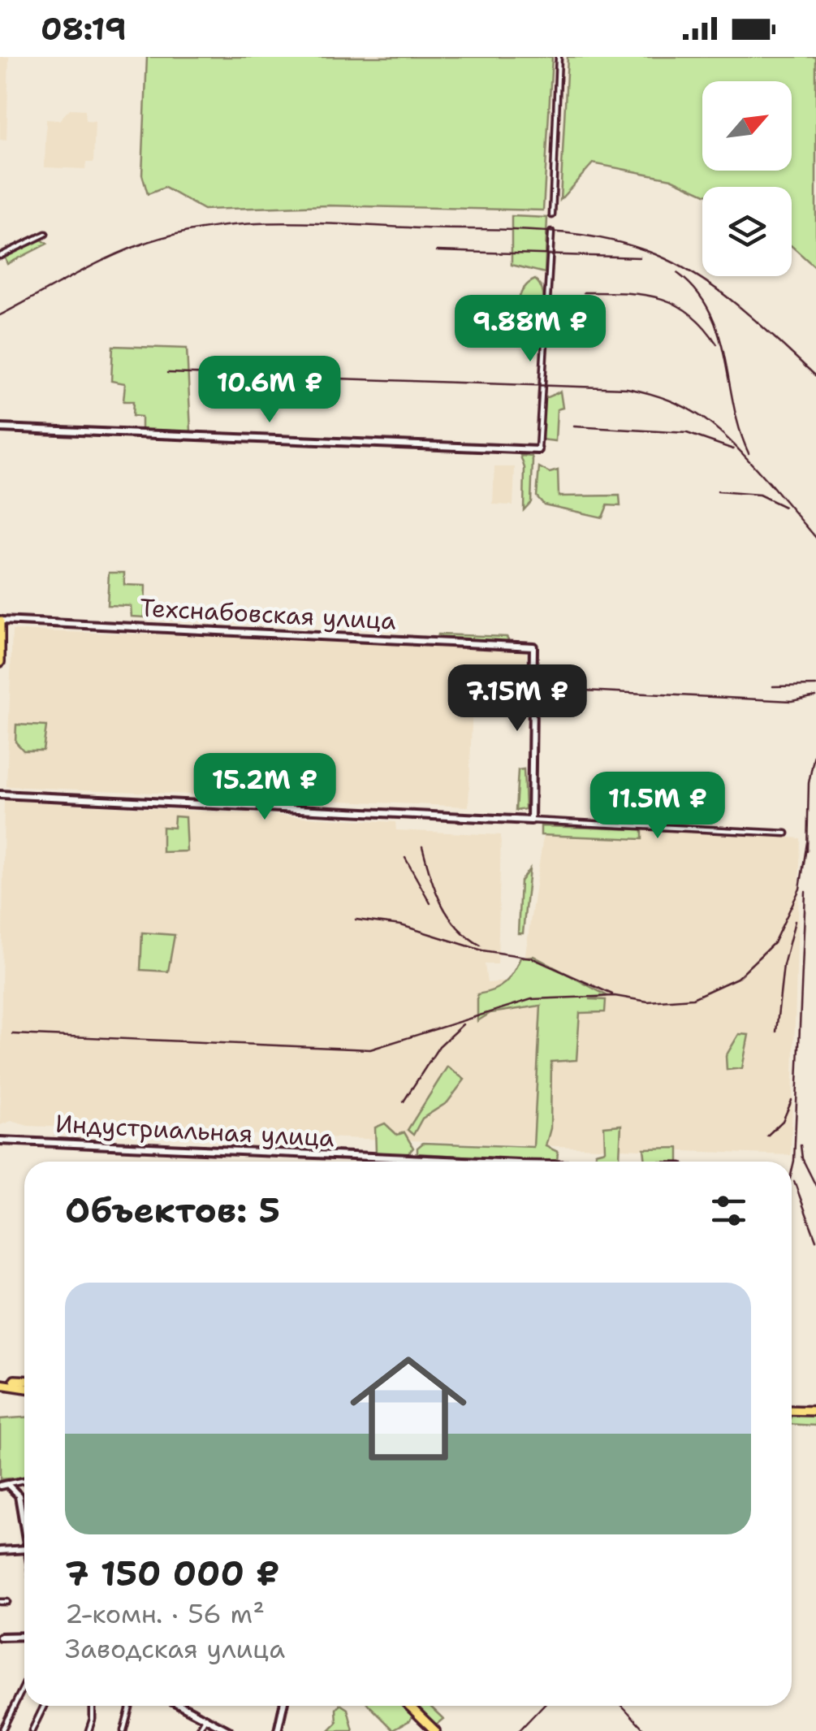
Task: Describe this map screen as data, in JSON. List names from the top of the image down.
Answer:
{
  "streets": {
    "street": ["Техснабовская улица", "Индустриальная улица"]
  },
  "north": "top right",
  "page": {
    "status": "08:19",
    "price": [
      "9.88M ₽",
      "10.6M ₽",
      "7.15M ₽",
      "15.2M ₽",
      "11.5M ₽"
    ],
    "heading": "Объектов: 5",
    "list": [
      {
        "name": "7 150 000 ₽",
        "note": "2-комн. · 56 m² · Заводская улица"
      }
    ]
  }
}
